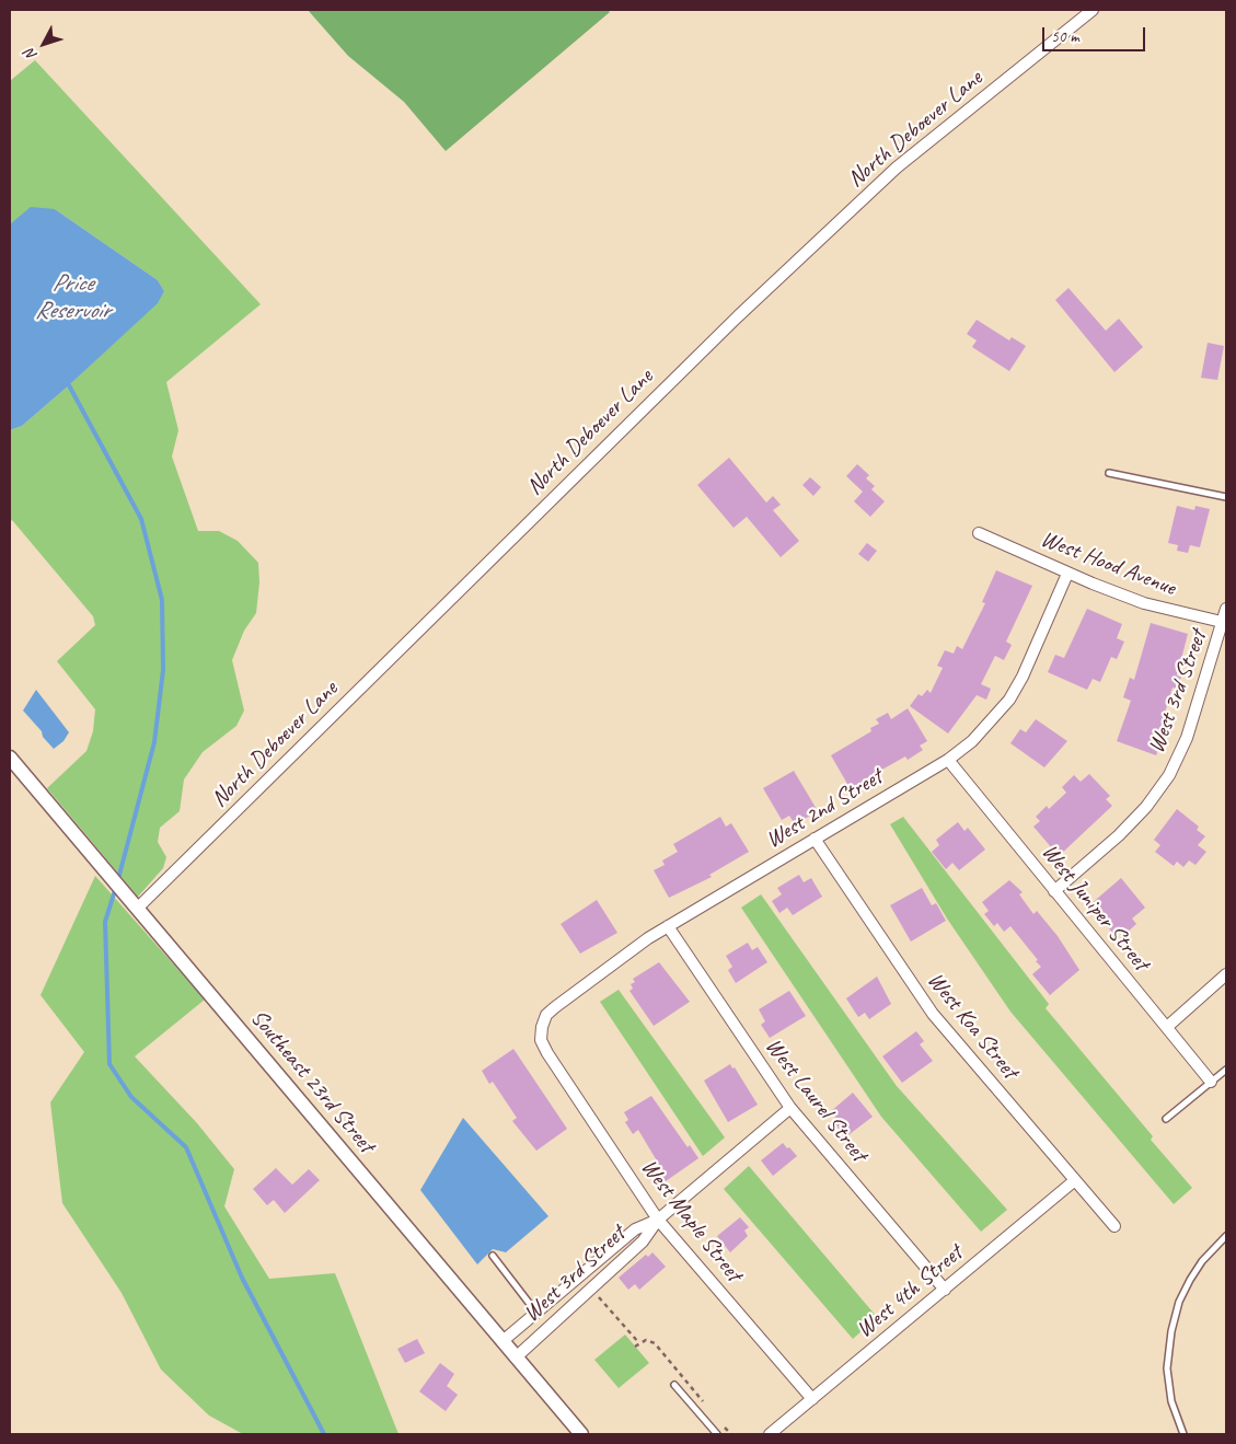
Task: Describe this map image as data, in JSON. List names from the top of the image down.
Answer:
{
  "streets": {
    "street": [
      "North Deboever Lane",
      "West Hood Avenue",
      "West 3rd Street",
      "West 2nd Street",
      "West Juniper Street",
      "West Koa Street",
      "Southeast 23rd Street",
      "West Laurel Street",
      "West Maple Street",
      "West 4th Street"
    ]
  },
  "crossings": [
    ["North Deboever Lane", "Southeast 23rd Street"],
    ["West Hood Avenue", "West 3rd Street"],
    ["West Hood Avenue", "West 2nd Street"],
    ["West 3rd Street", "West Juniper Street"],
    ["West 3rd Street", "Southeast 23rd Street"],
    ["West 3rd Street", "West Laurel Street"],
    ["West 3rd Street", "West Maple Street"],
    ["West 2nd Street", "West Juniper Street"],
    ["West 2nd Street", "West Koa Street"],
    ["West 2nd Street", "West Laurel Street"],
    ["West 2nd Street", "West Maple Street"],
    ["West Koa Street", "West 4th Street"],
    ["West Laurel Street", "West 4th Street"],
    ["West Maple Street", "West 4th Street"]
  ],
  "water": ["Price Reservoir"],
  "scale_bar": "50 m",
  "north": "bottom left"
}
